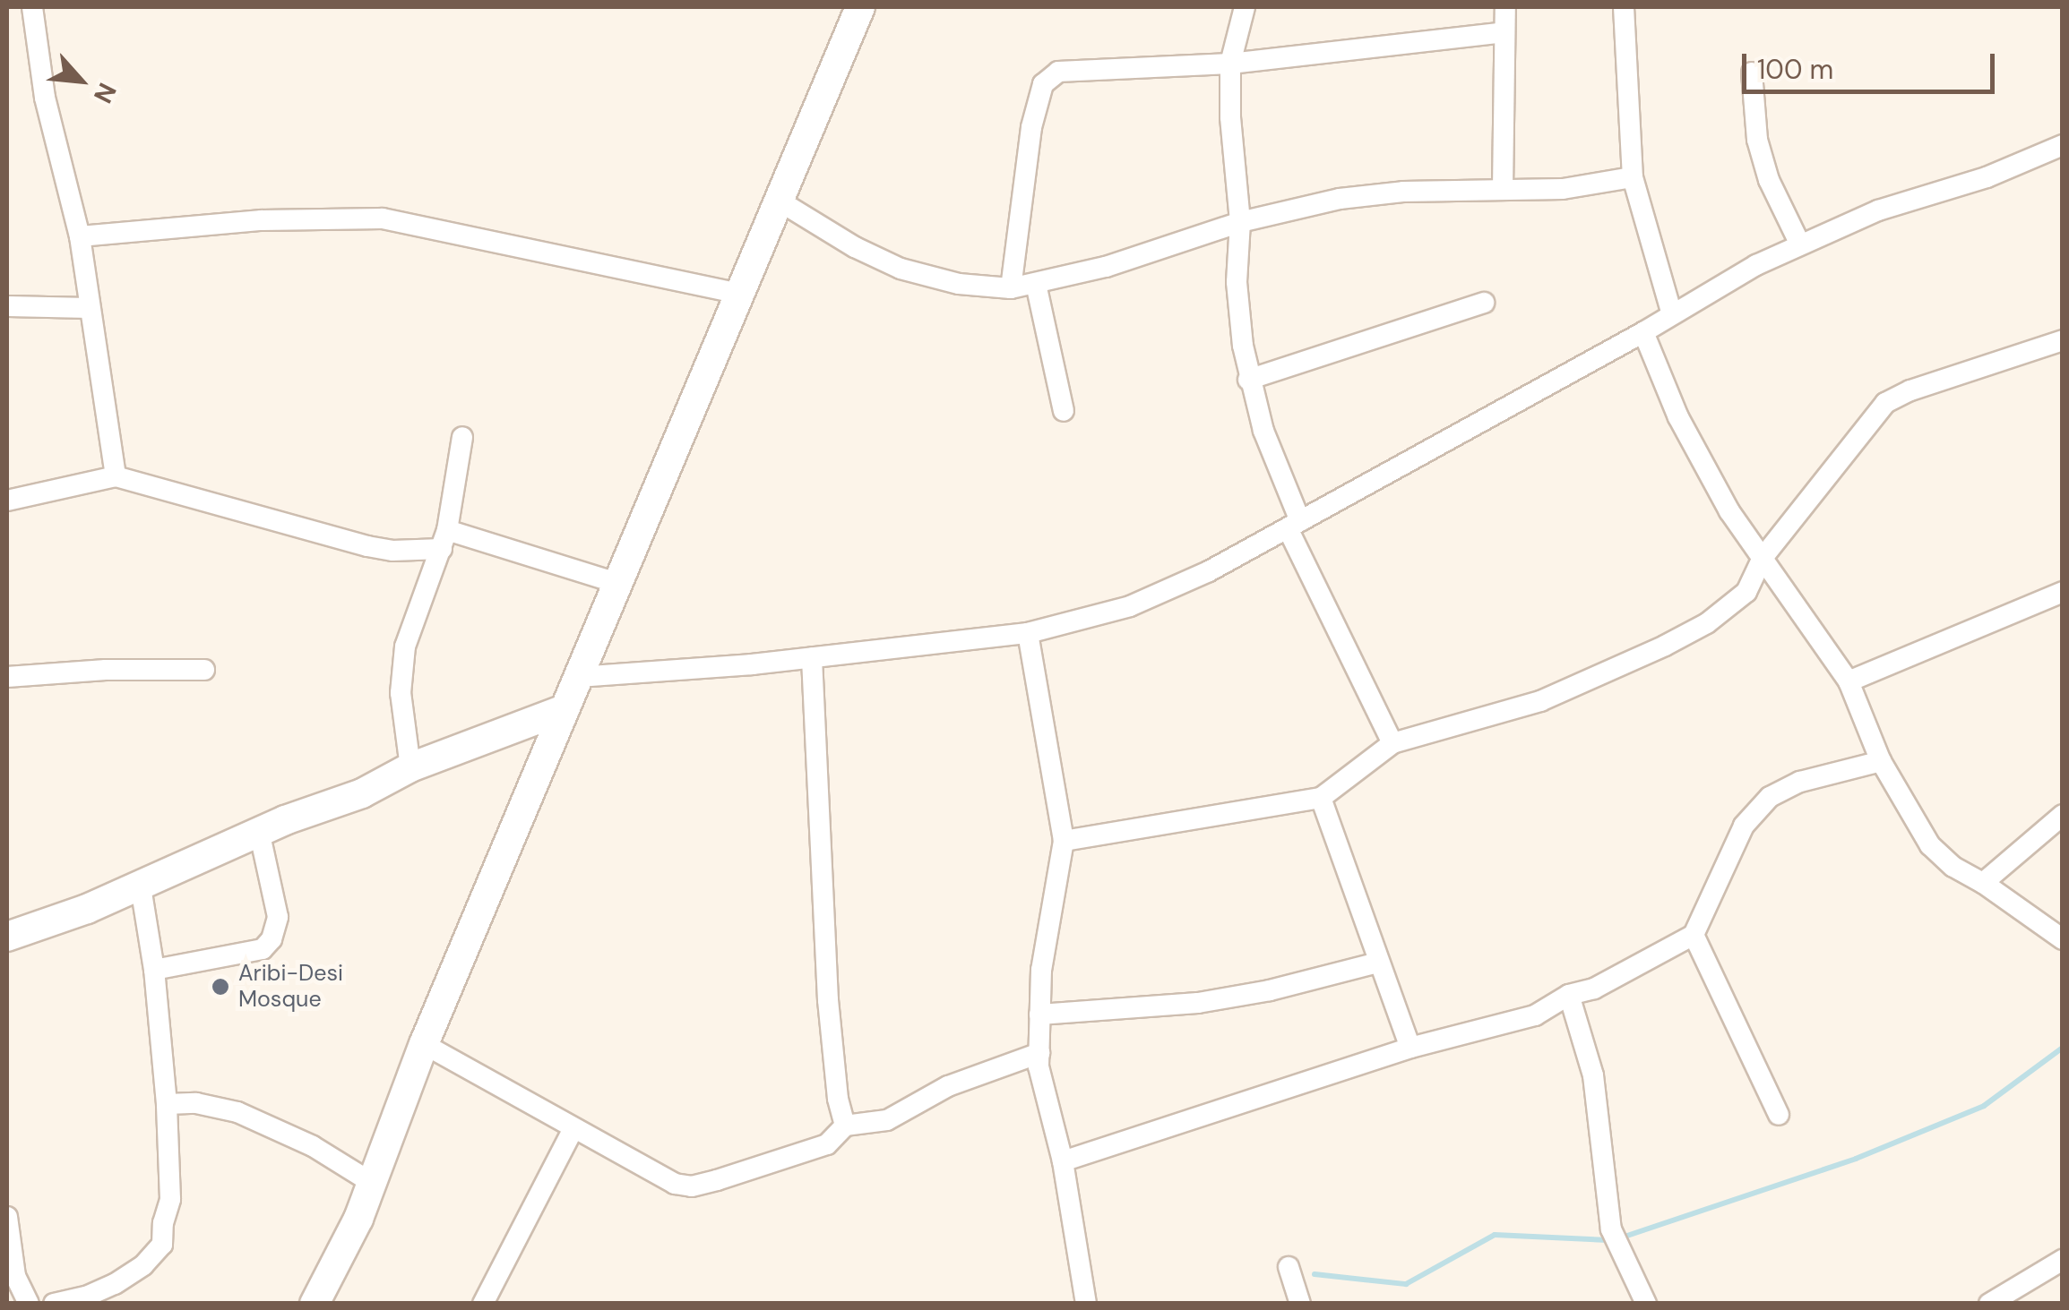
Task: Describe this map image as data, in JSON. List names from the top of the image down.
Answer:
{
  "places": ["Aribi-Desi Mosque"],
  "scale_bar": "100 m",
  "north": "bottom right"
}
